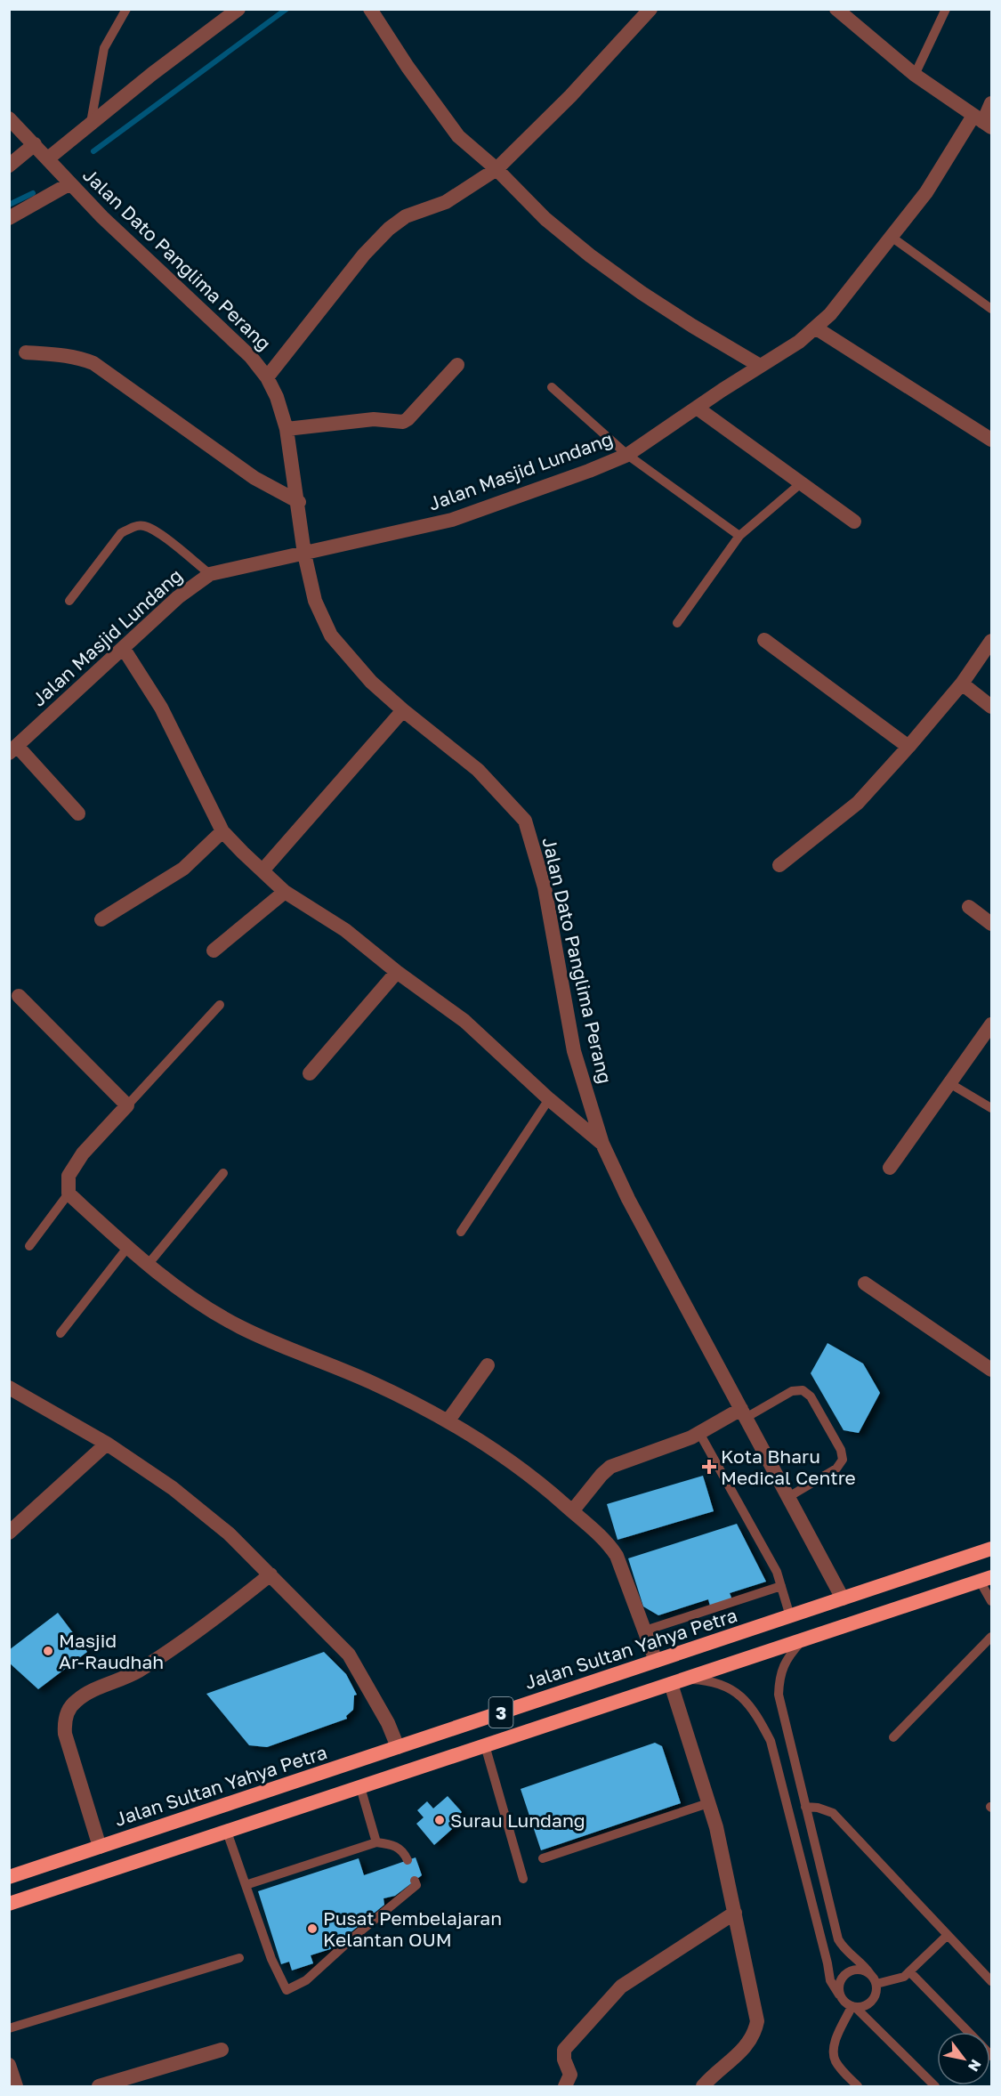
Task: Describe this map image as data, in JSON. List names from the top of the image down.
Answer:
{
  "streets": {
    "highway": ["Jalan Sultan Yahya Petra", "3"],
    "street": ["Jalan Dato Panglima Perang", "Jalan Masjid Lundang"]
  },
  "crossings": [
    ["Jalan Dato Panglima Perang", "Jalan Masjid Lundang"],
    ["Jalan Dato Panglima Perang", "Jalan Sultan Yahya Petra"]
  ],
  "places": {
    "health": ["Kota Bharu Medical Centre"],
    "other": ["Masjid Ar-Raudhah", "Surau Lundang", "Pusat Pembelajaran Kelantan OUM"]
  },
  "north": "bottom right"
}
